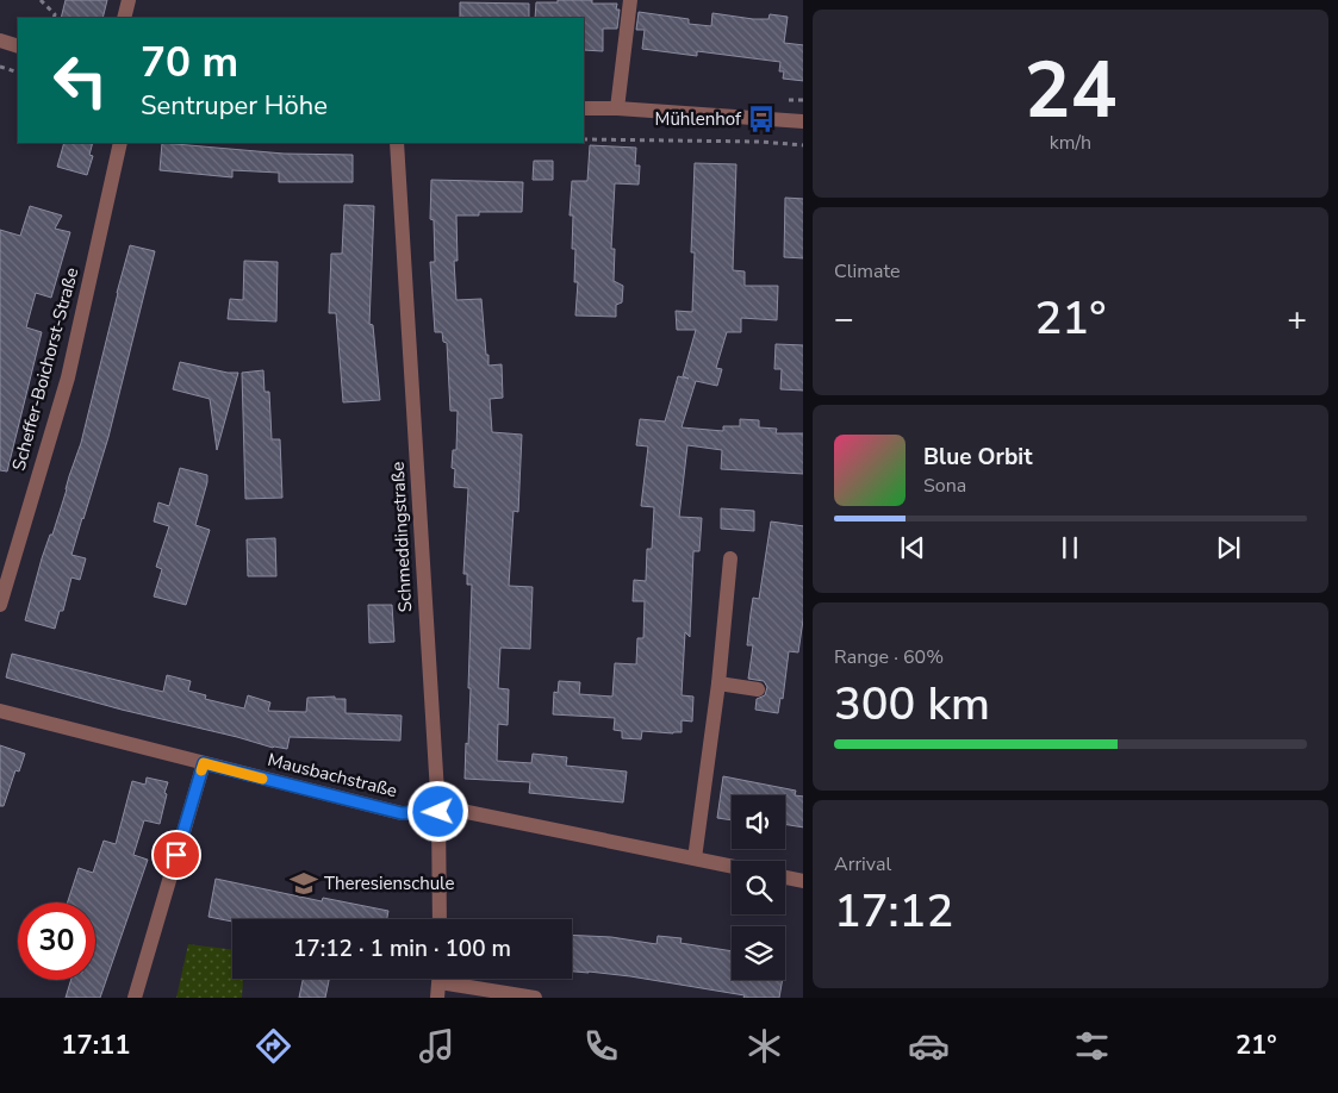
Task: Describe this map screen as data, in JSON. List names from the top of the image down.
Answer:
{
  "streets": {
    "street": ["Scheffer-Boichorst-Straße", "Schmeddingstraße", "Mausbachstraße"]
  },
  "crossings": [
    ["Schmeddingstraße", "Mausbachstraße"]
  ],
  "places": {
    "bus stop": ["Mühlenhof"],
    "school or university": ["Theresienschule"]
  },
  "page": {
    "tile": [
      ["24", "km/h"],
      "Climate",
      ["Range · 60%", "300 km"],
      ["Arrival", "17:12"]
    ],
    "turn": ["70 m", "Sentruper Höhe"],
    "heat": ["−", "21°", "+"],
    "song": ["Blue Orbit", "Sona"],
    "limit": "30",
    "trip": "17:12 · 1 min · 100 m",
    "tabs": ["17:11", "21°"]
  }
}
